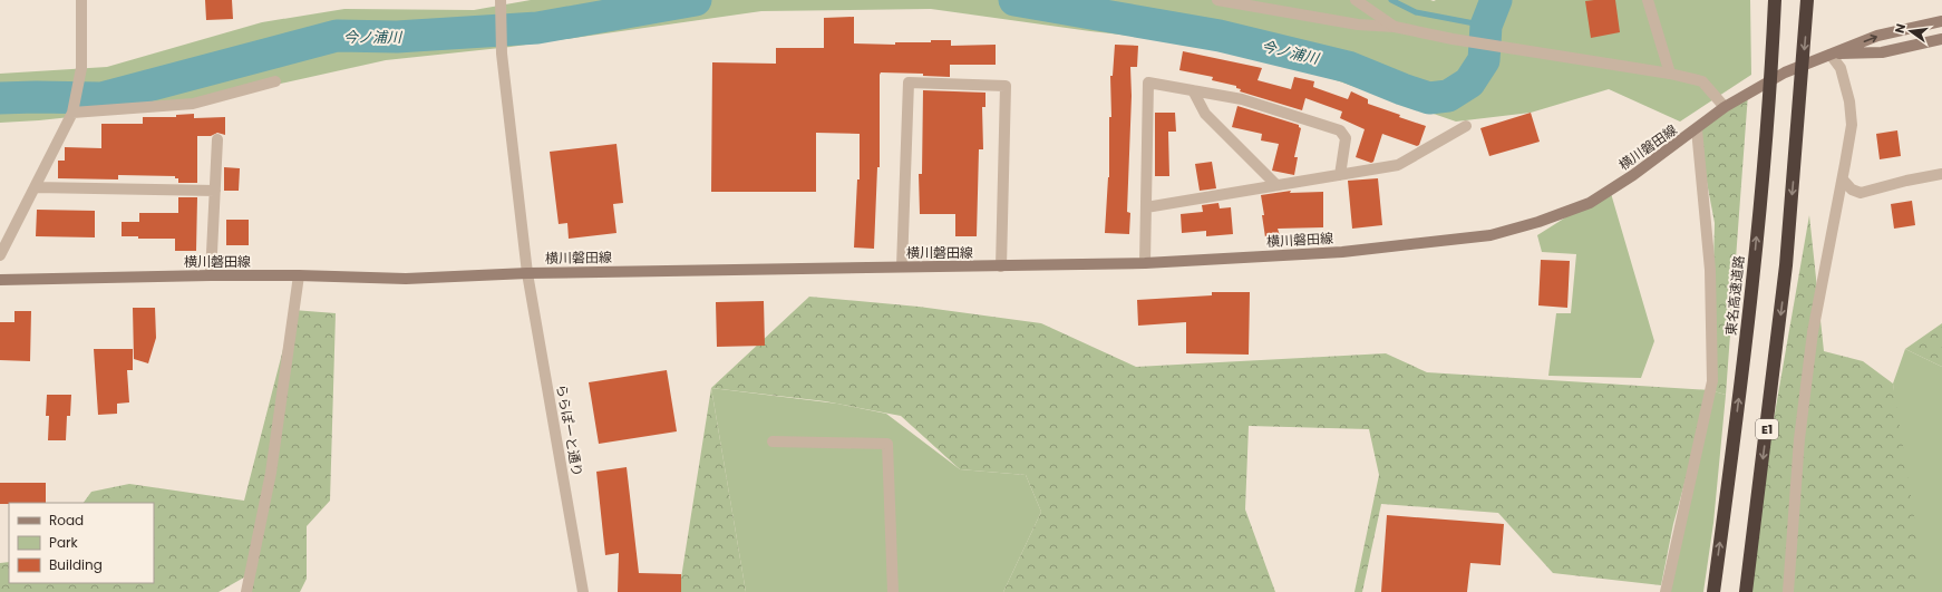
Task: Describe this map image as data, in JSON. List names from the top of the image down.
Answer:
{
  "streets": {
    "highway": ["東名高速道路", "E1"],
    "main road": ["横川磐田線"],
    "street": ["ららぽーと通り"]
  },
  "crossings": [
    ["横川磐田線", "ららぽーと通り"]
  ],
  "water": ["今ノ浦川"],
  "legend": ["Road", "Park", "Building"],
  "north": "left"
}
